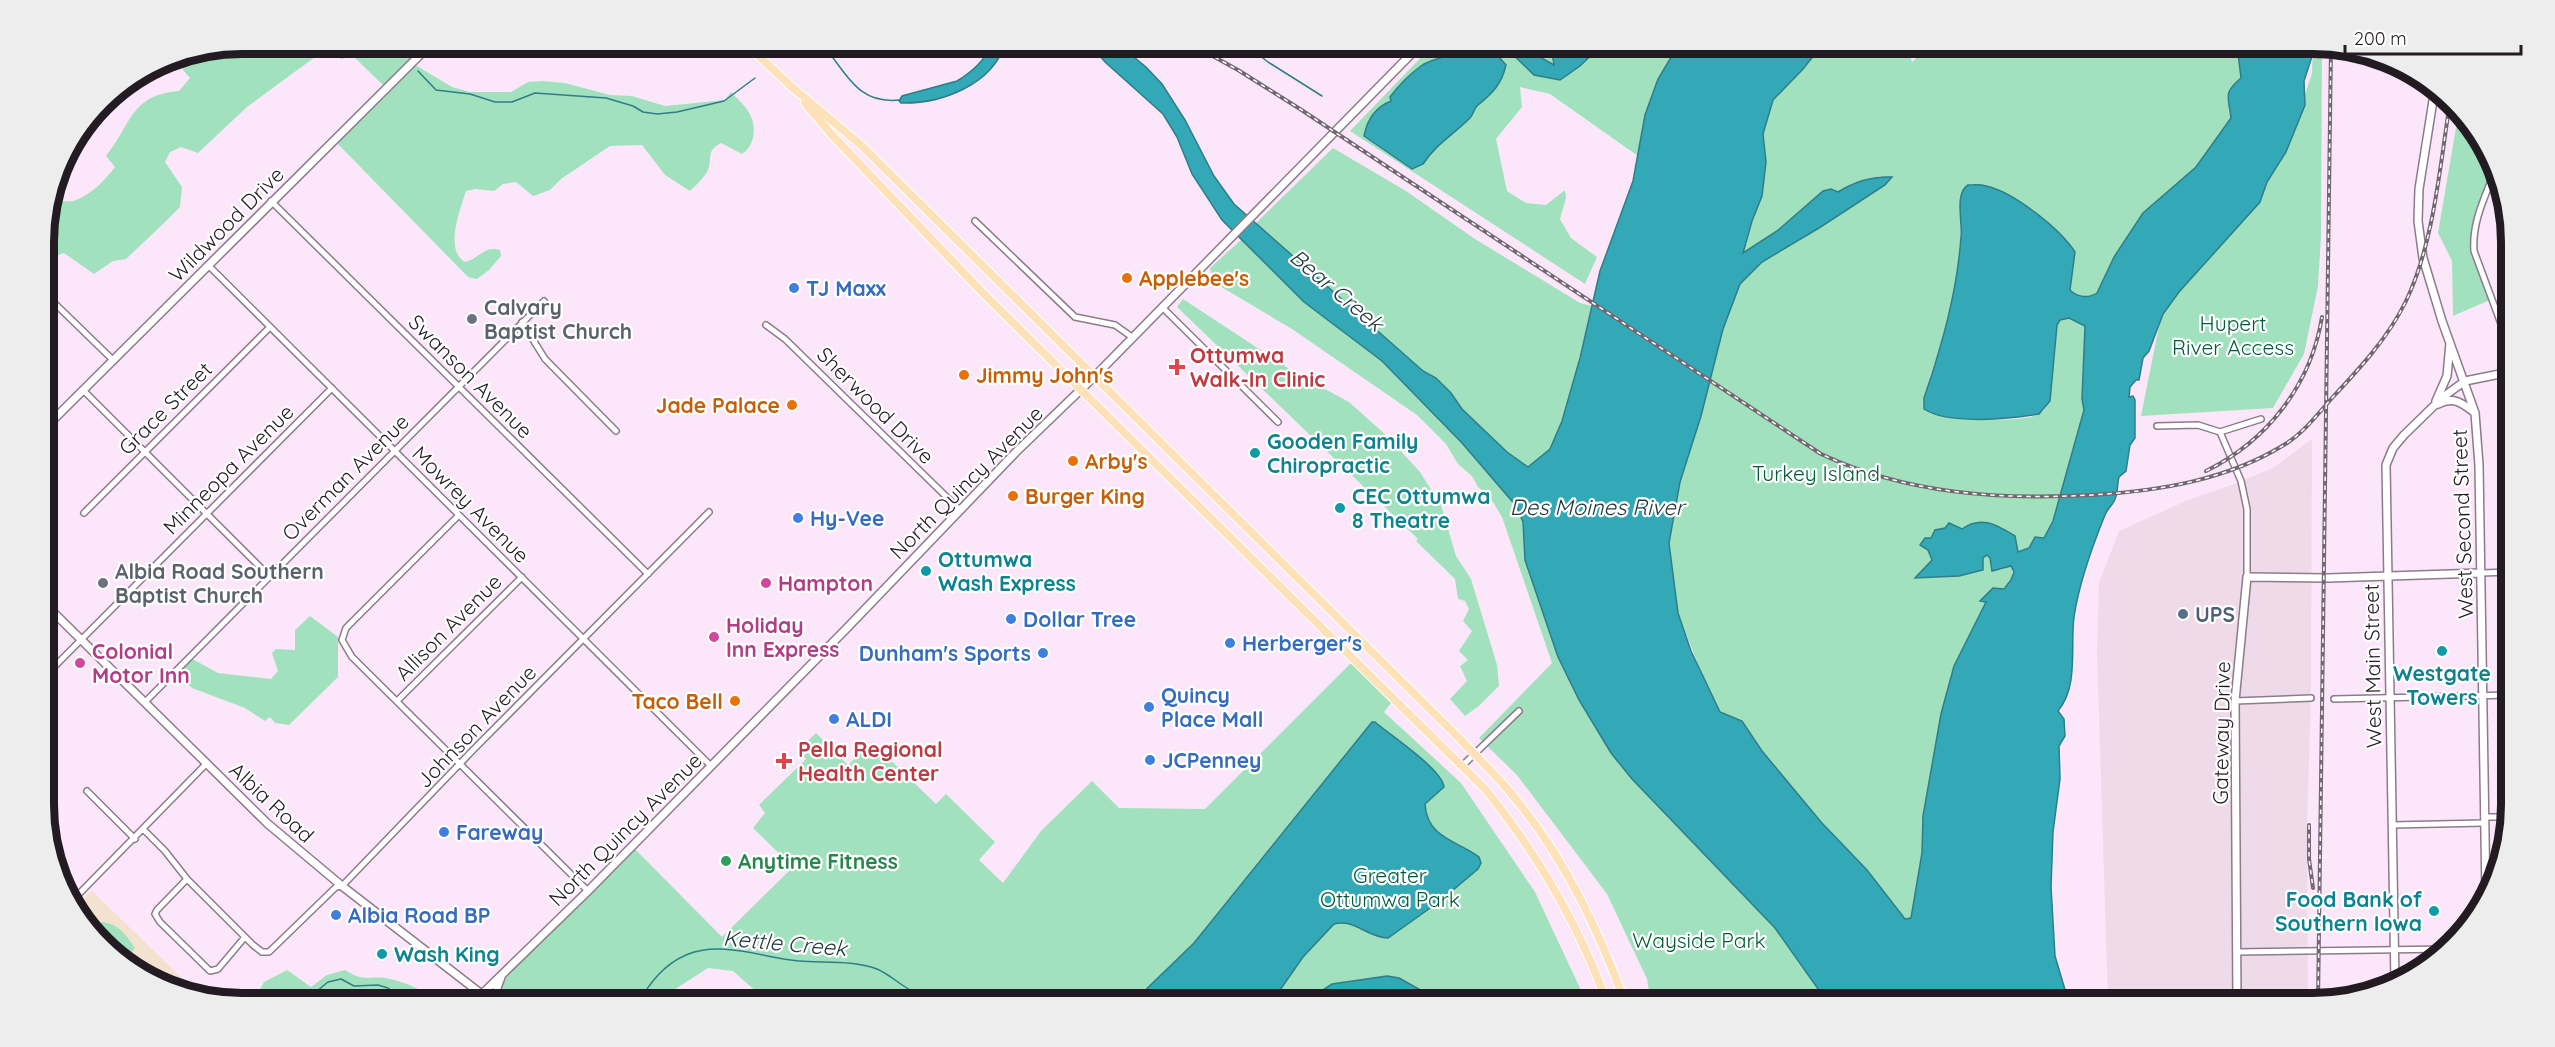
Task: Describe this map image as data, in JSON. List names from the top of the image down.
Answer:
{
  "streets": {
    "main road": [
      "Wildwood Drive",
      "North Quincy Avenue",
      "West Second Street",
      "West Main Street",
      "Gateway Drive",
      "Albia Road"
    ],
    "street": [
      "Swanson Avenue",
      "Sherwood Drive",
      "Grace Street",
      "Minneopa Avenue",
      "Overman Avenue",
      "Mowrey Avenue",
      "Allison Avenue",
      "Johnson Avenue"
    ]
  },
  "crossings": [
    ["Wildwood Drive", "Swanson Avenue"],
    ["Wildwood Drive", "Mowrey Avenue"],
    ["Swanson Avenue", "Overman Avenue"],
    ["Swanson Avenue", "Johnson Avenue"],
    ["Sherwood Drive", "North Quincy Avenue"],
    ["Grace Street", "Mowrey Avenue"],
    ["Minneopa Avenue", "Mowrey Avenue"],
    ["Minneopa Avenue", "Albia Road"],
    ["Overman Avenue", "Mowrey Avenue"],
    ["Overman Avenue", "Albia Road"],
    ["North Quincy Avenue", "Mowrey Avenue"],
    ["Mowrey Avenue", "Allison Avenue"],
    ["Mowrey Avenue", "Johnson Avenue"],
    ["West Second Street", "West Main Street"],
    ["Johnson Avenue", "Albia Road"]
  ],
  "water": ["Bear Creek", "Des Moines River", "Kettle Creek"],
  "parks": [
    "Hupert River Access",
    "Turkey Island",
    "Greater Ottumwa Park",
    "Wayside Park"
  ],
  "places": {
    "other": [
      "Applebee's",
      "TJ Maxx",
      "Calvary Baptist Church",
      "Jimmy John's",
      "Jade Palace",
      "Gooden Family Chiropractic",
      "Arby's",
      "Burger King",
      "CEC Ottumwa 8 Theatre",
      "Hy-Vee",
      "Ottumwa Wash Express",
      "Albia Road Southern Baptist Church",
      "Hampton",
      "UPS",
      "Dollar Tree",
      "Holiday Inn Express",
      "Herberger's",
      "Westgate Towers",
      "Dunham's Sports",
      "Colonial Motor Inn",
      "Taco Bell",
      "Quincy Place Mall",
      "ALDI",
      "JCPenney",
      "Fareway",
      "Anytime Fitness",
      "Food Bank of Southern Iowa",
      "Albia Road BP",
      "Wash King"
    ],
    "health": ["Ottumwa Walk-In Clinic", "Pella Regional Health Center"]
  },
  "scale_bar": "200 m"
}
